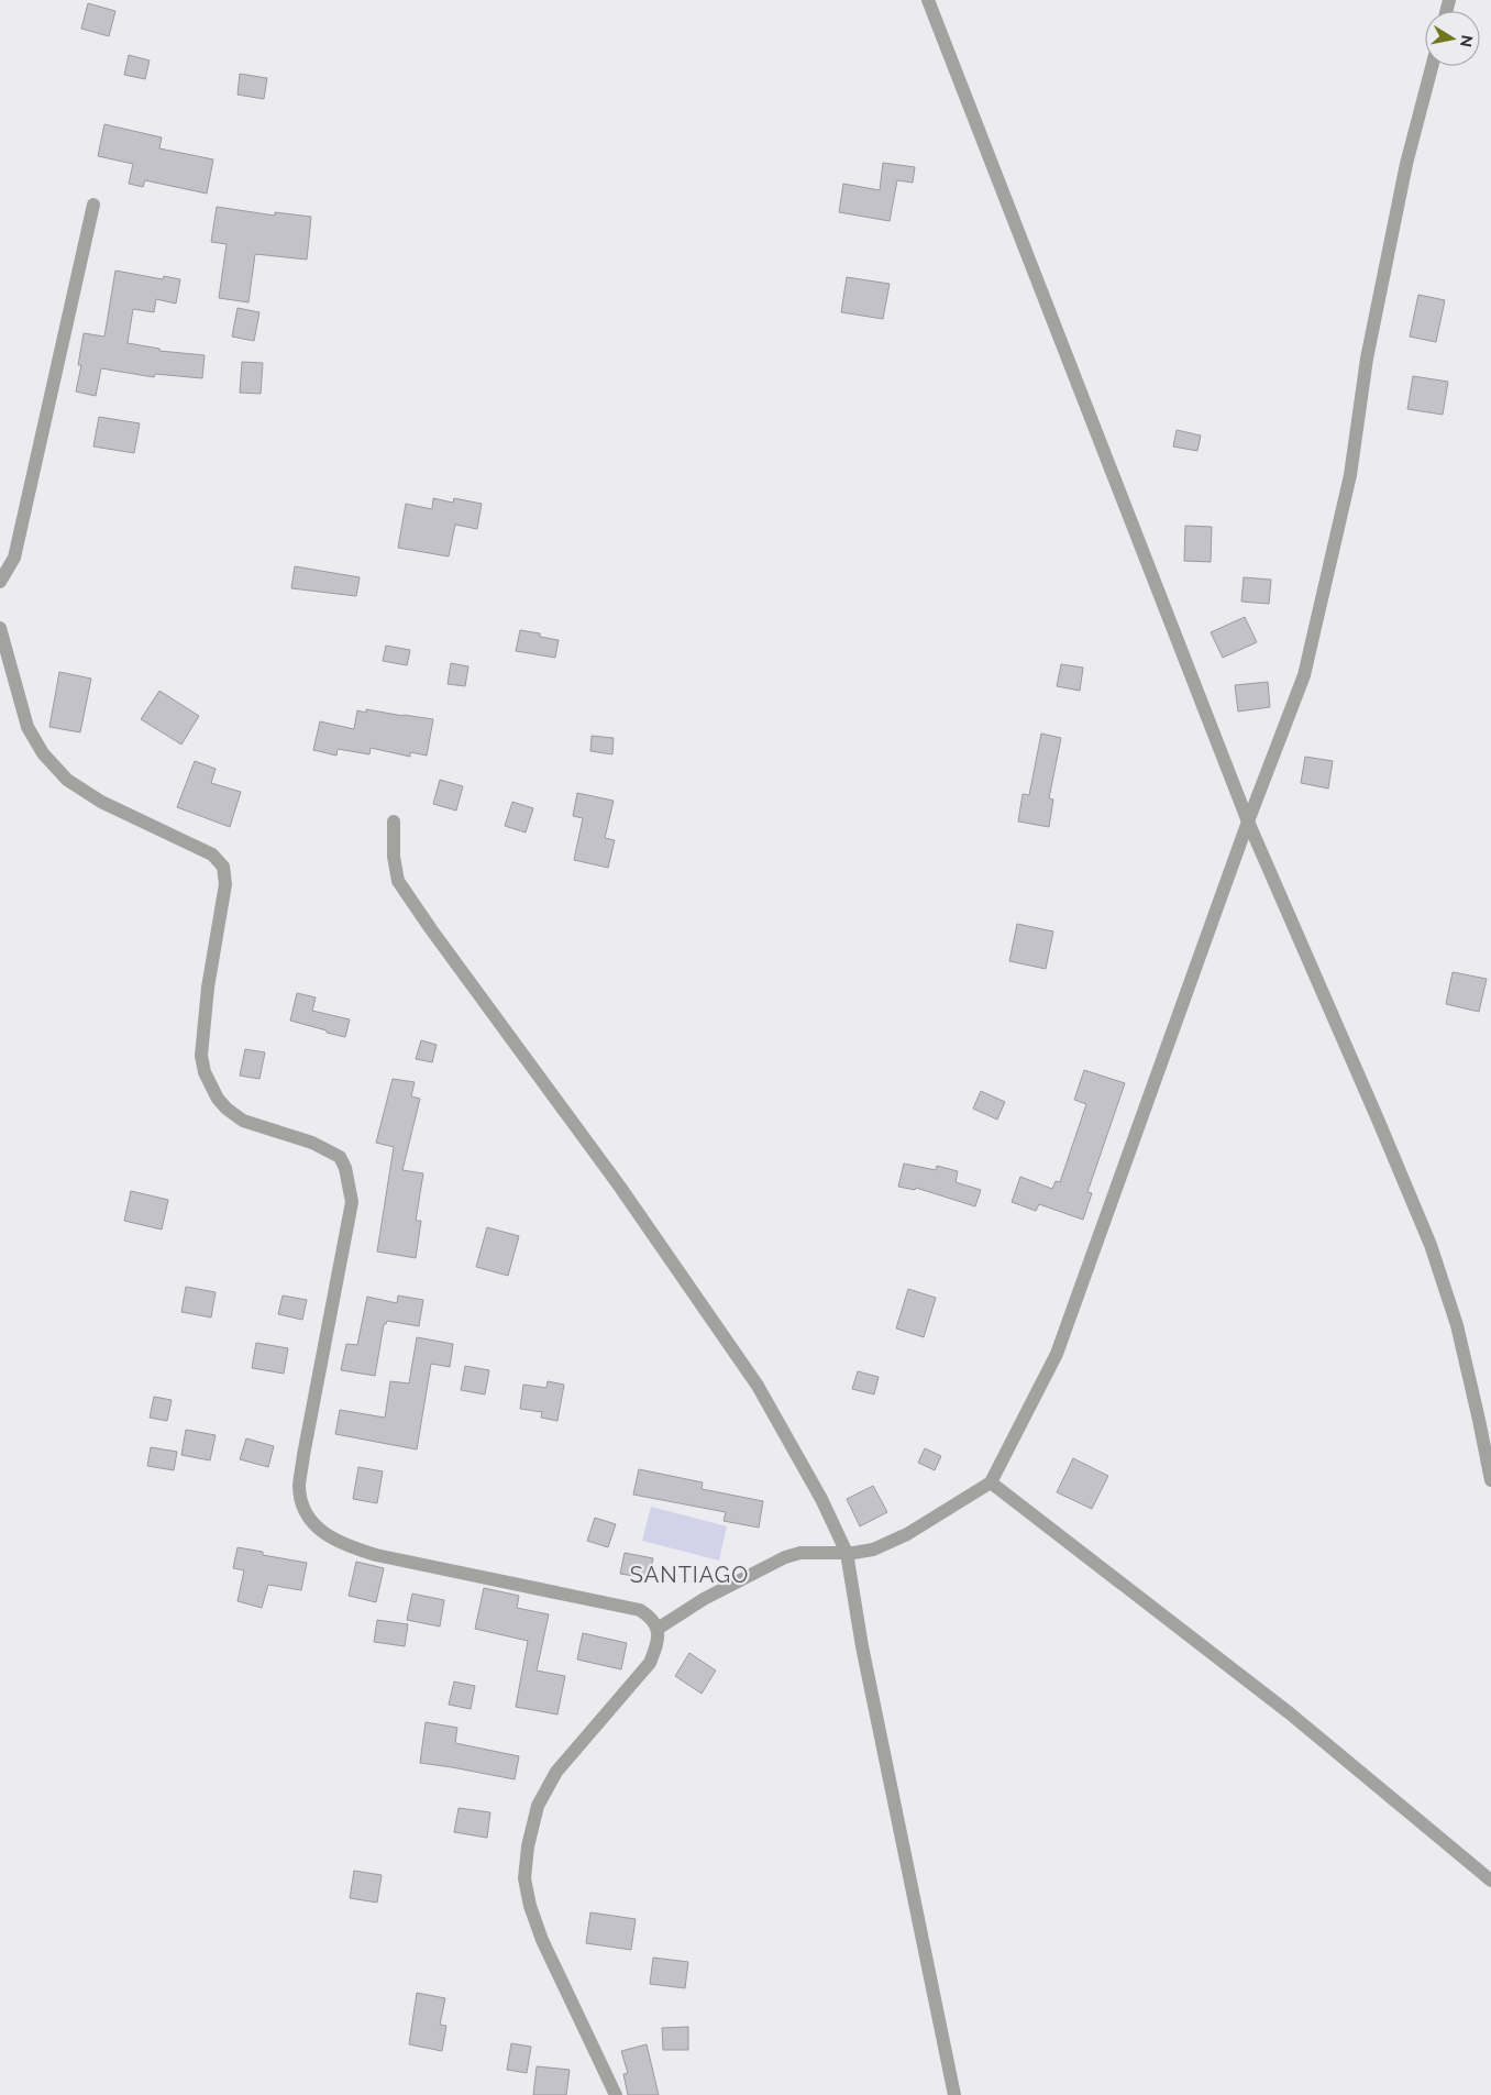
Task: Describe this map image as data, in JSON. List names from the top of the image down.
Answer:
{
  "districts": ["SANTIAGO"],
  "north": "right"
}
